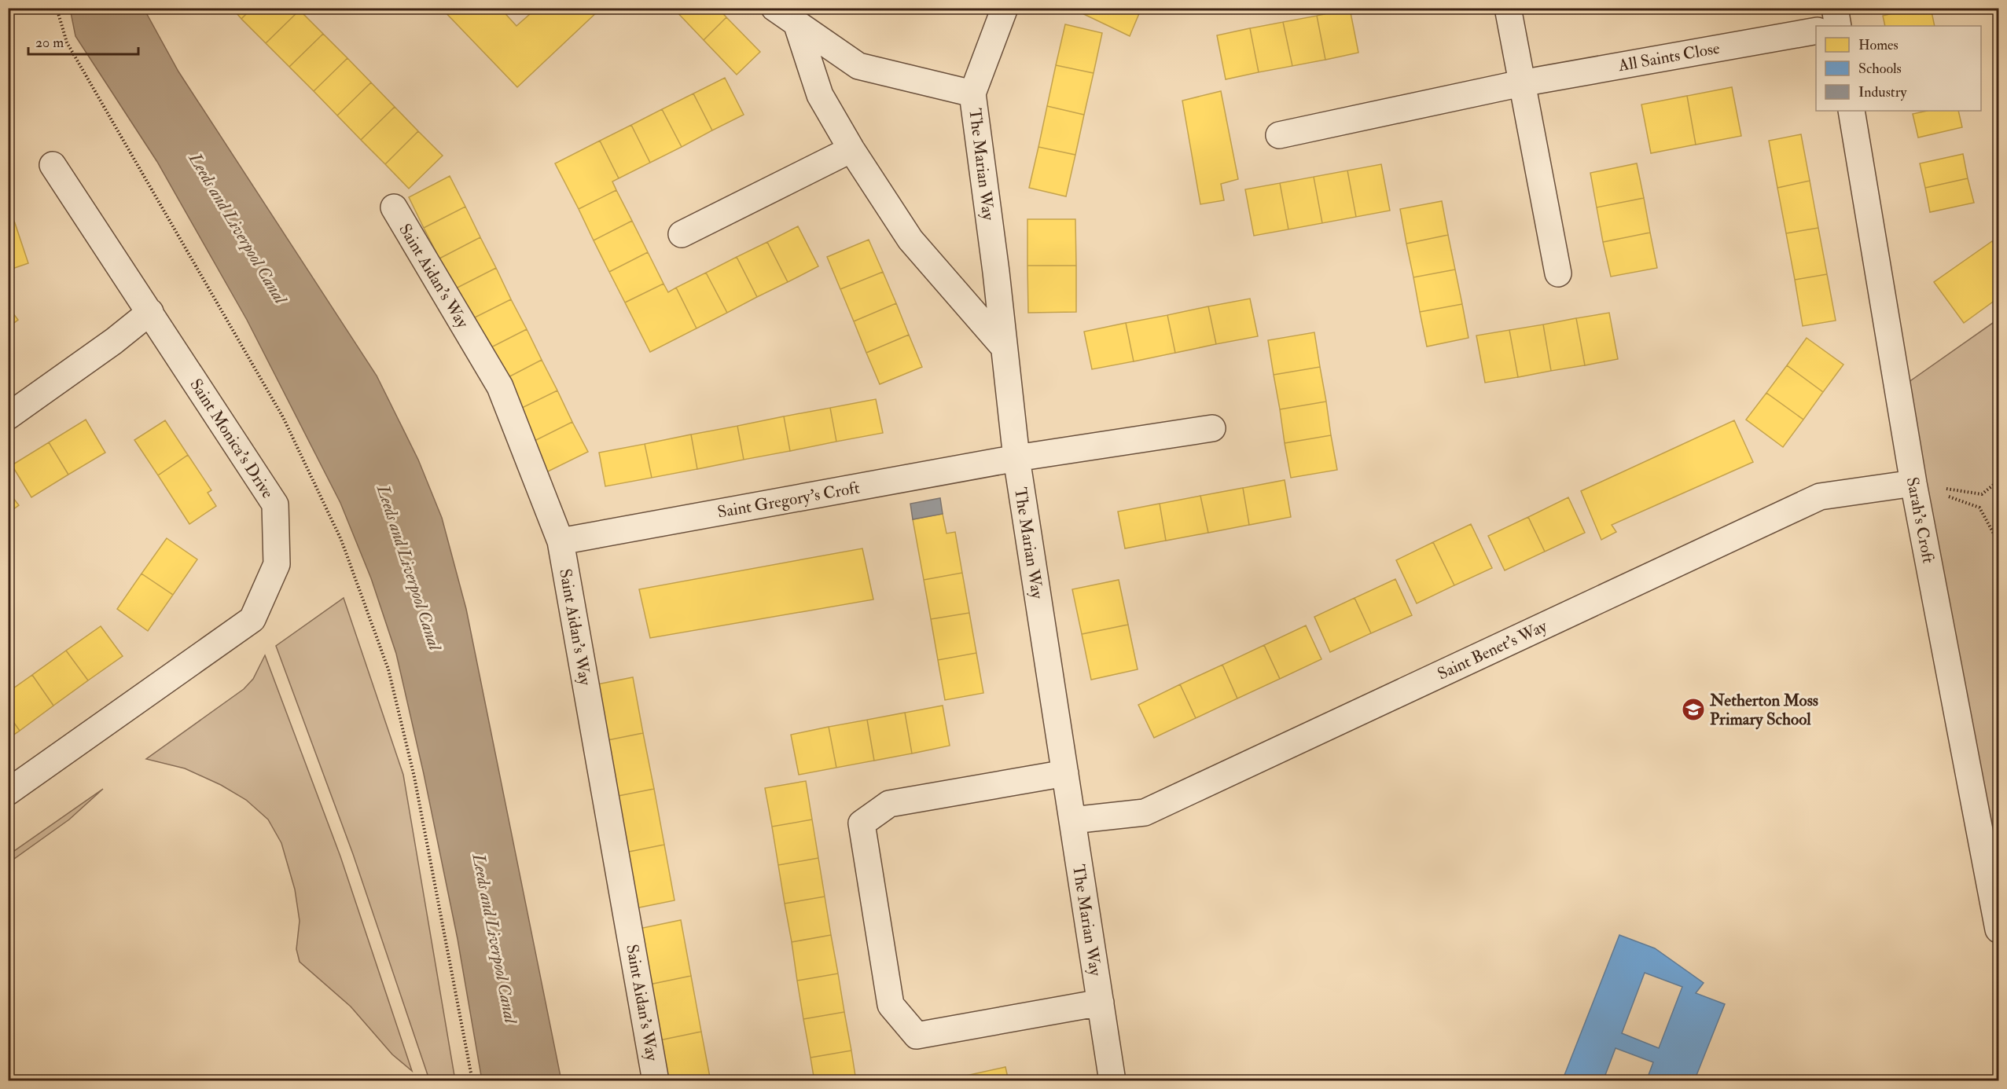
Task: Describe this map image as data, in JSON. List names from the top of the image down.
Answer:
{
  "streets": {
    "street": [
      "All Saints Close",
      "The Marian Way",
      "Saint Aidan's Way",
      "Saint Monica's Drive",
      "Saint Gregory's Croft",
      "Sarah's Croft",
      "Saint Benet's Way"
    ]
  },
  "crossings": [
    ["The Marian Way", "Saint Gregory's Croft"],
    ["The Marian Way", "Saint Benet's Way"],
    ["Saint Aidan's Way", "Saint Gregory's Croft"],
    ["Sarah's Croft", "Saint Benet's Way"]
  ],
  "water": ["Leeds and Liverpool Canal"],
  "places": {
    "school or university": ["Netherton Moss Primary School"]
  },
  "legend": ["Homes", "Schools", "Industry"],
  "scale_bar": "20 m"
}
